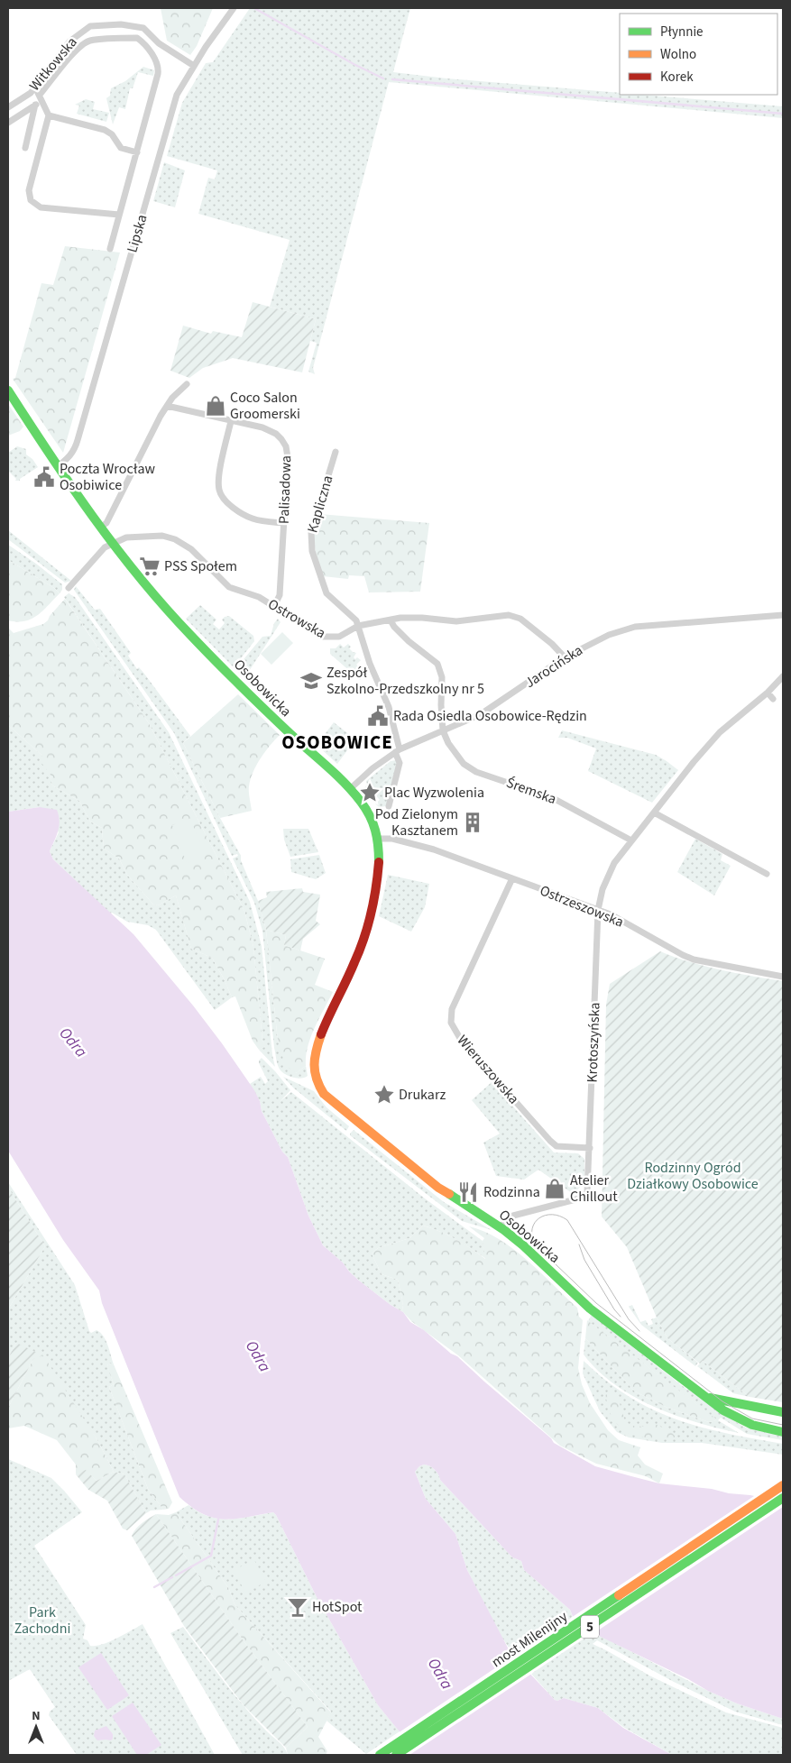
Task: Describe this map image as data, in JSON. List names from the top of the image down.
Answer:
{
  "streets": {
    "street": [
      "Witkowska",
      "Lipska",
      "Palisadowa",
      "Kapliczna",
      "Ostrowska",
      "Jarocińska",
      "Osobowicka",
      "Śremska",
      "Ostrzeszowska",
      "Krotoszyńska",
      "Wieruszowska",
      "5",
      "most Milenijny"
    ]
  },
  "crossings": [
    ["Witkowska", "Lipska"],
    ["Lipska", "Osobowicka"],
    ["Palisadowa", "Ostrowska"],
    ["Kapliczna", "Ostrowska"],
    ["Kapliczna", "Jarocińska"],
    ["Ostrowska", "Jarocińska"],
    ["Ostrowska", "Osobowicka"],
    ["Jarocińska", "Osobowicka"],
    ["Jarocińska", "Śremska"],
    ["Osobowicka", "Ostrzeszowska"],
    ["Osobowicka", "Krotoszyńska"],
    ["Śremska", "Krotoszyńska"],
    ["Ostrzeszowska", "Krotoszyńska"],
    ["Ostrzeszowska", "Wieruszowska"],
    ["Krotoszyńska", "Wieruszowska"]
  ],
  "districts": ["OSOBOWICE"],
  "water": ["Odra"],
  "parks": ["Rodzinny Ogród Działkowy Osobowice", "Park Zachodni"],
  "places": {
    "shop": ["Coco Salon Groomerski", "Atelier Chillout"],
    "public building": ["Poczta Wrocław Osobiwice", "Rada Osiedla Osobowice-Rędzin"],
    "supermarket": ["PSS Społem"],
    "school or university": ["Zespół Szkolno-Przedszkolny nr 5"],
    "place": ["Plac Wyzwolenia", "Drukarz"],
    "building": ["Pod Zielonym Kasztanem"],
    "restaurant": ["Rodzinna"],
    "bar": ["HotSpot"]
  },
  "legend": ["Płynnie", "Wolno", "Korek"],
  "north": "top"
}
